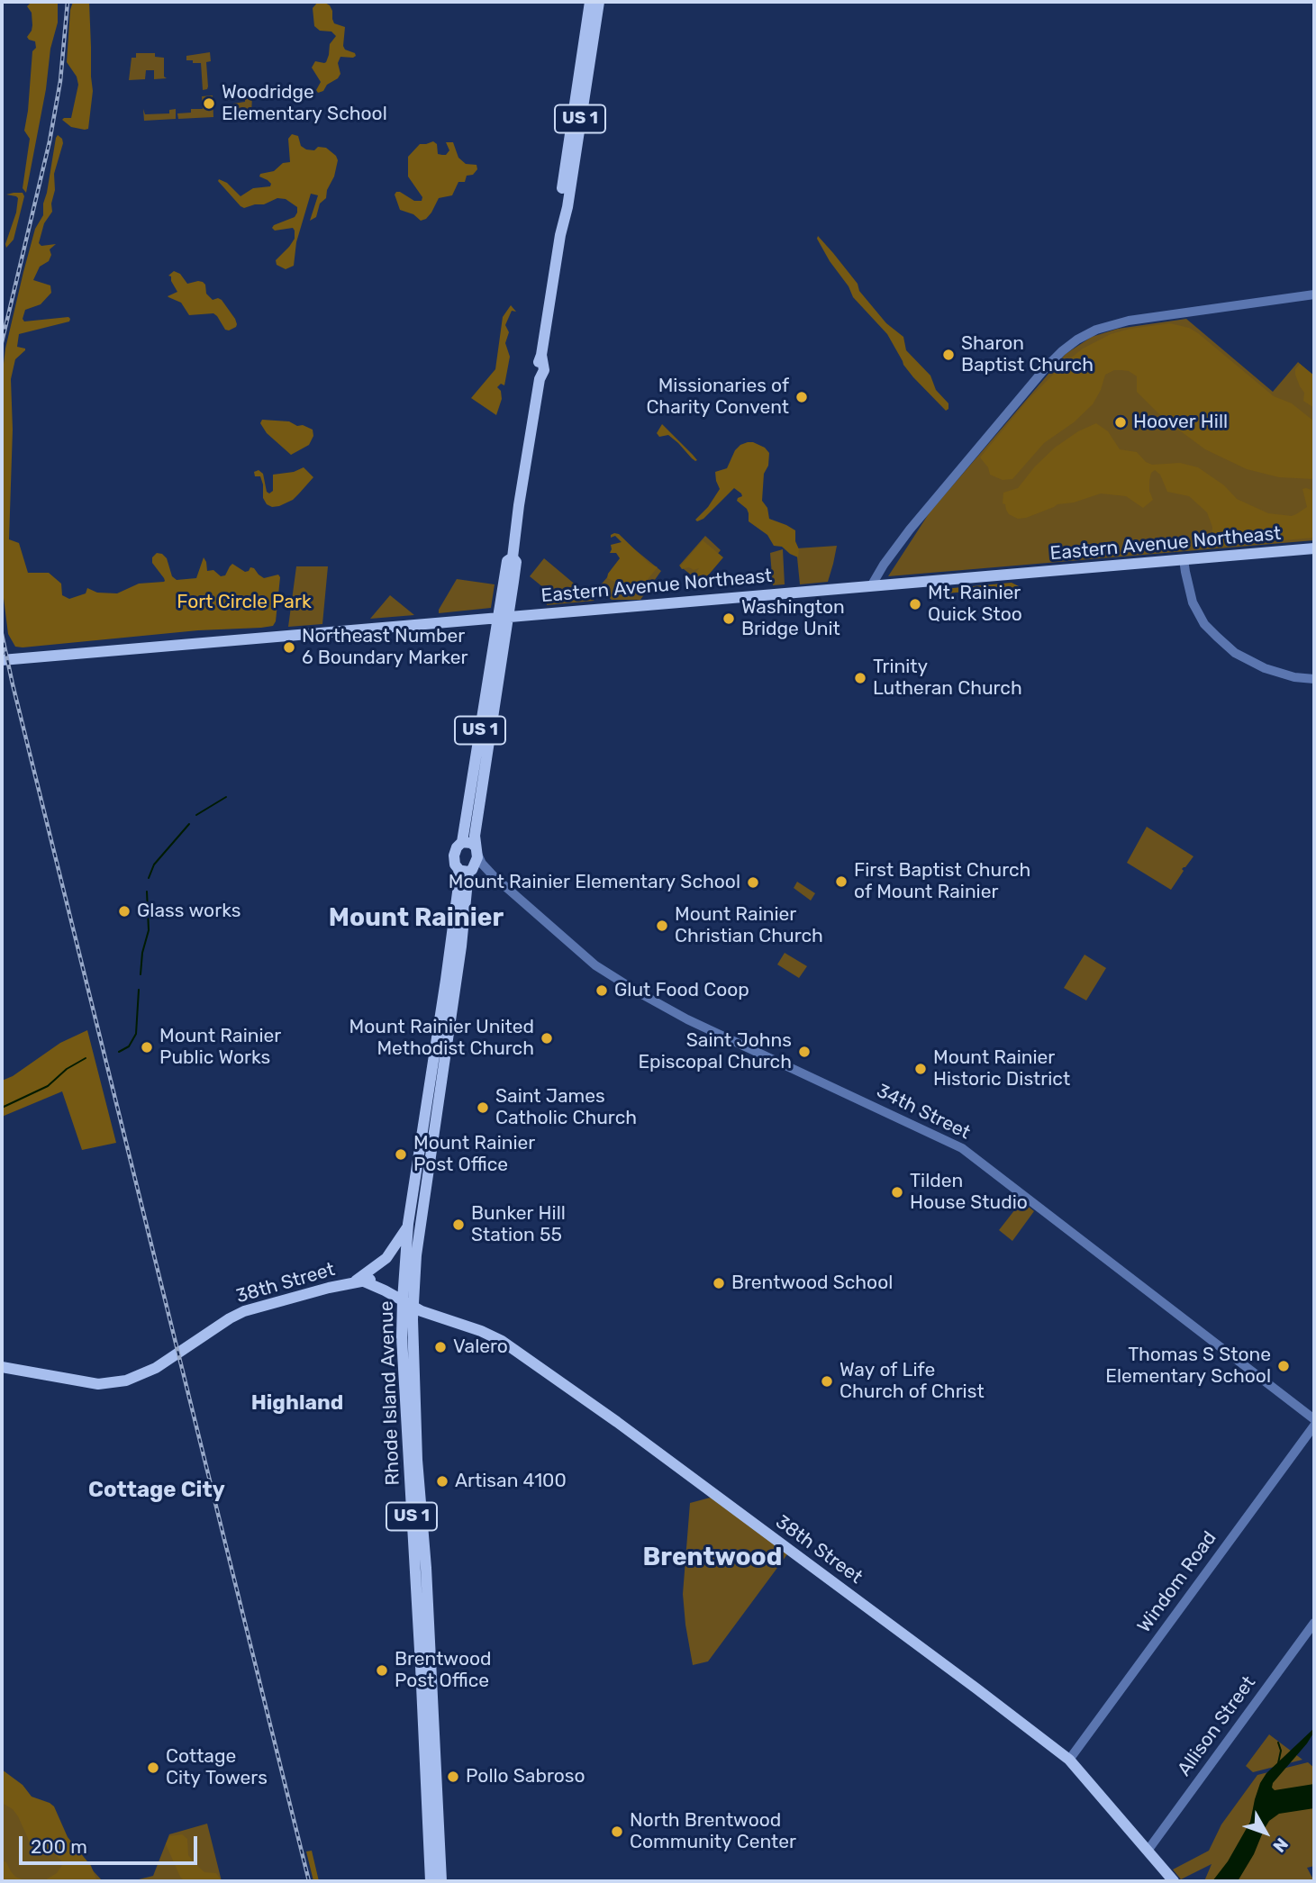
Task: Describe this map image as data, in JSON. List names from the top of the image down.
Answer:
{
  "streets": {
    "main road": [
      "US 1",
      "Eastern Avenue Northeast",
      "38th Street",
      "Rhode Island Avenue"
    ],
    "street": ["34th Street", "Windom Road", "Allison Street"]
  },
  "crossings": [
    ["US 1", "Eastern Avenue Northeast"],
    ["US 1", "34th Street"],
    ["US 1", "Rhode Island Avenue"],
    ["34th Street", "Rhode Island Avenue"],
    ["38th Street", "Rhode Island Avenue"],
    ["38th Street", "Windom Road"],
    ["38th Street", "Allison Street"]
  ],
  "districts": [
    "Mount Rainier",
    "Highland",
    "Cottage City",
    "Brentwood"
  ],
  "parks": ["Fort Circle Park"],
  "places": [
    "Woodridge Elementary School",
    "Sharon Baptist Church",
    "Missionaries of Charity Convent",
    "Hoover Hill",
    "Mt. Rainier Quick Stoo",
    "Washington Bridge Unit",
    "Northeast Number 6 Boundary Marker",
    "Trinity Lutheran Church",
    "First Baptist Church of Mount Rainier",
    "Mount Rainier Elementary School",
    "Glass works",
    "Mount Rainier Christian Church",
    "Glut Food Coop",
    "Mount Rainier United Methodist Church",
    "Mount Rainier Public Works",
    "Saint Johns Episcopal Church",
    "Mount Rainier Historic District",
    "Saint James Catholic Church",
    "Mount Rainier Post Office",
    "Tilden House Studio",
    "Bunker Hill Station 55",
    "Brentwood School",
    "Valero",
    "Thomas S Stone Elementary School",
    "Way of Life Church of Christ",
    "Artisan 4100",
    "Brentwood Post Office",
    "Cottage City Towers",
    "Pollo Sabroso",
    "North Brentwood Community Center"
  ],
  "scale_bar": "200 m",
  "north": "bottom right"
}
